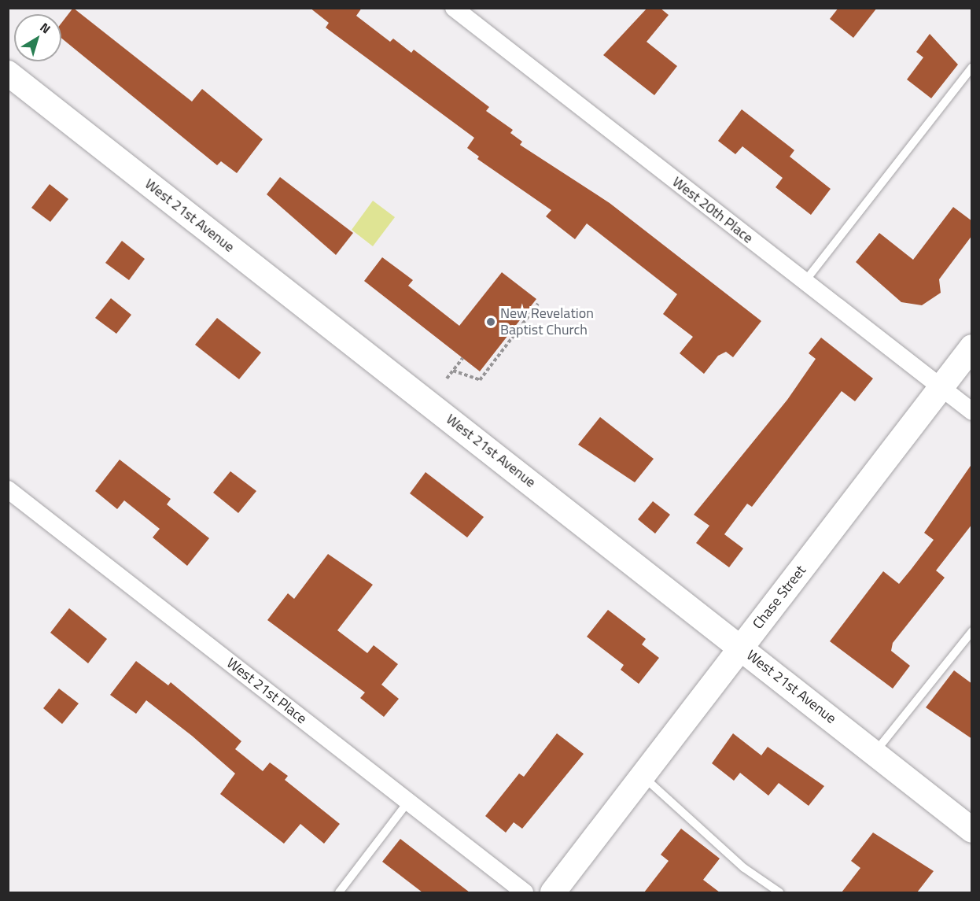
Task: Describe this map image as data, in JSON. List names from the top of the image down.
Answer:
{
  "streets": {
    "street": [
      "West 20th Place",
      "West 21st Avenue",
      "Chase Street",
      "West 21st Place"
    ]
  },
  "crossings": [
    ["West 20th Place", "Chase Street"],
    ["West 21st Avenue", "Chase Street"]
  ],
  "places": ["New Revelation Baptist Church"],
  "north": "top right"
}
